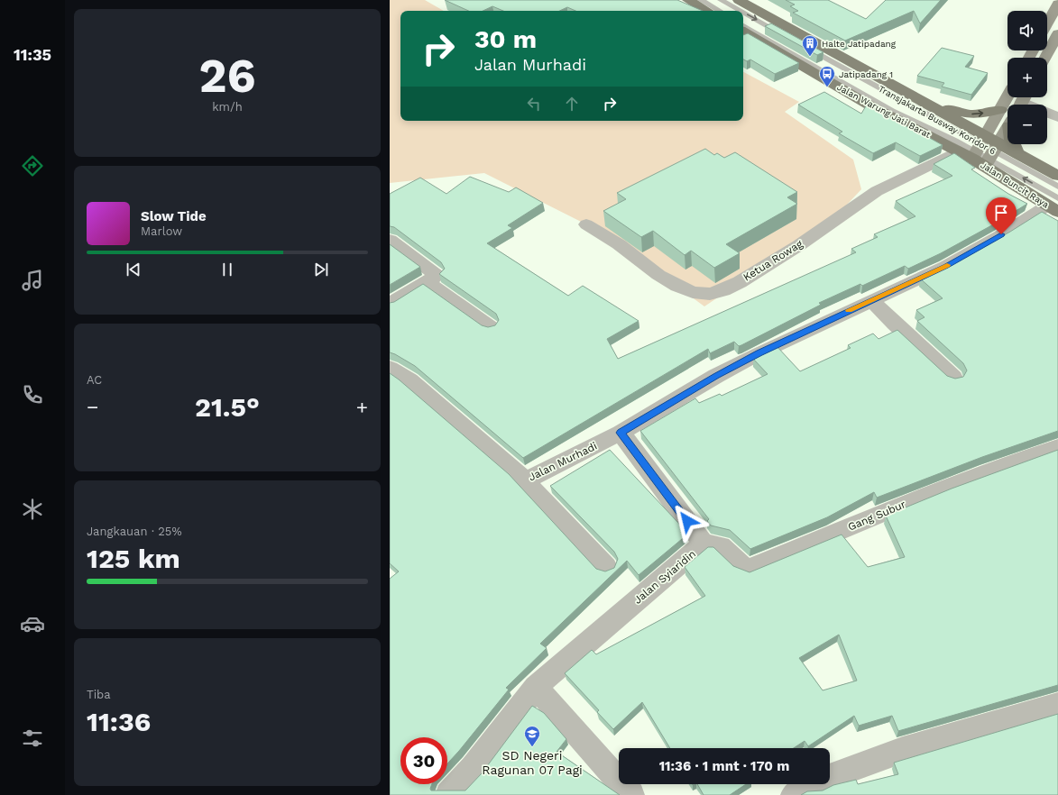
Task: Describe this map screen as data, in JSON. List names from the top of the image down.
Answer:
{
  "streets": {
    "main road": ["Jalan Warung Jati Barat", "Jalan Buncit Raya"],
    "street": [
      "Ketua Rowag",
      "Jalan Murhadi",
      "Gang Subur",
      "Jalan Syiaridin"
    ],
    "lane": ["Transjakarta Busway Koridor 6"]
  },
  "crossings": [
    ["Jalan Warung Jati Barat", "Transjakarta Busway Koridor 6"],
    ["Jalan Warung Jati Barat", "Jalan Buncit Raya"],
    ["Jalan Warung Jati Barat", "Ketua Rowag"],
    ["Transjakarta Busway Koridor 6", "Jalan Buncit Raya"],
    ["Jalan Buncit Raya", "Jalan Murhadi"],
    ["Jalan Murhadi", "Jalan Syiaridin"],
    ["Gang Subur", "Jalan Syiaridin"]
  ],
  "places": {
    "building": ["Halte Jatipadang"],
    "bus stop": ["Jatipadang 1"],
    "school or university": ["SD Negeri Ragunan 07 Pagi"]
  },
  "page": {
    "tabs": "11:35",
    "tile": [
      ["26", "km/h"],
      "AC",
      ["Jangkauan · 25%", "125 km"],
      ["Tiba", "11:36"]
    ],
    "map_buttons": ["+", "−"],
    "turn": ["30 m", "Jalan Murhadi"],
    "song": ["Slow Tide", "Marlow"],
    "heat": ["−", "21.5°", "+"],
    "limit": "30",
    "trip": "11:36 · 1 mnt · 170 m"
  }
}
